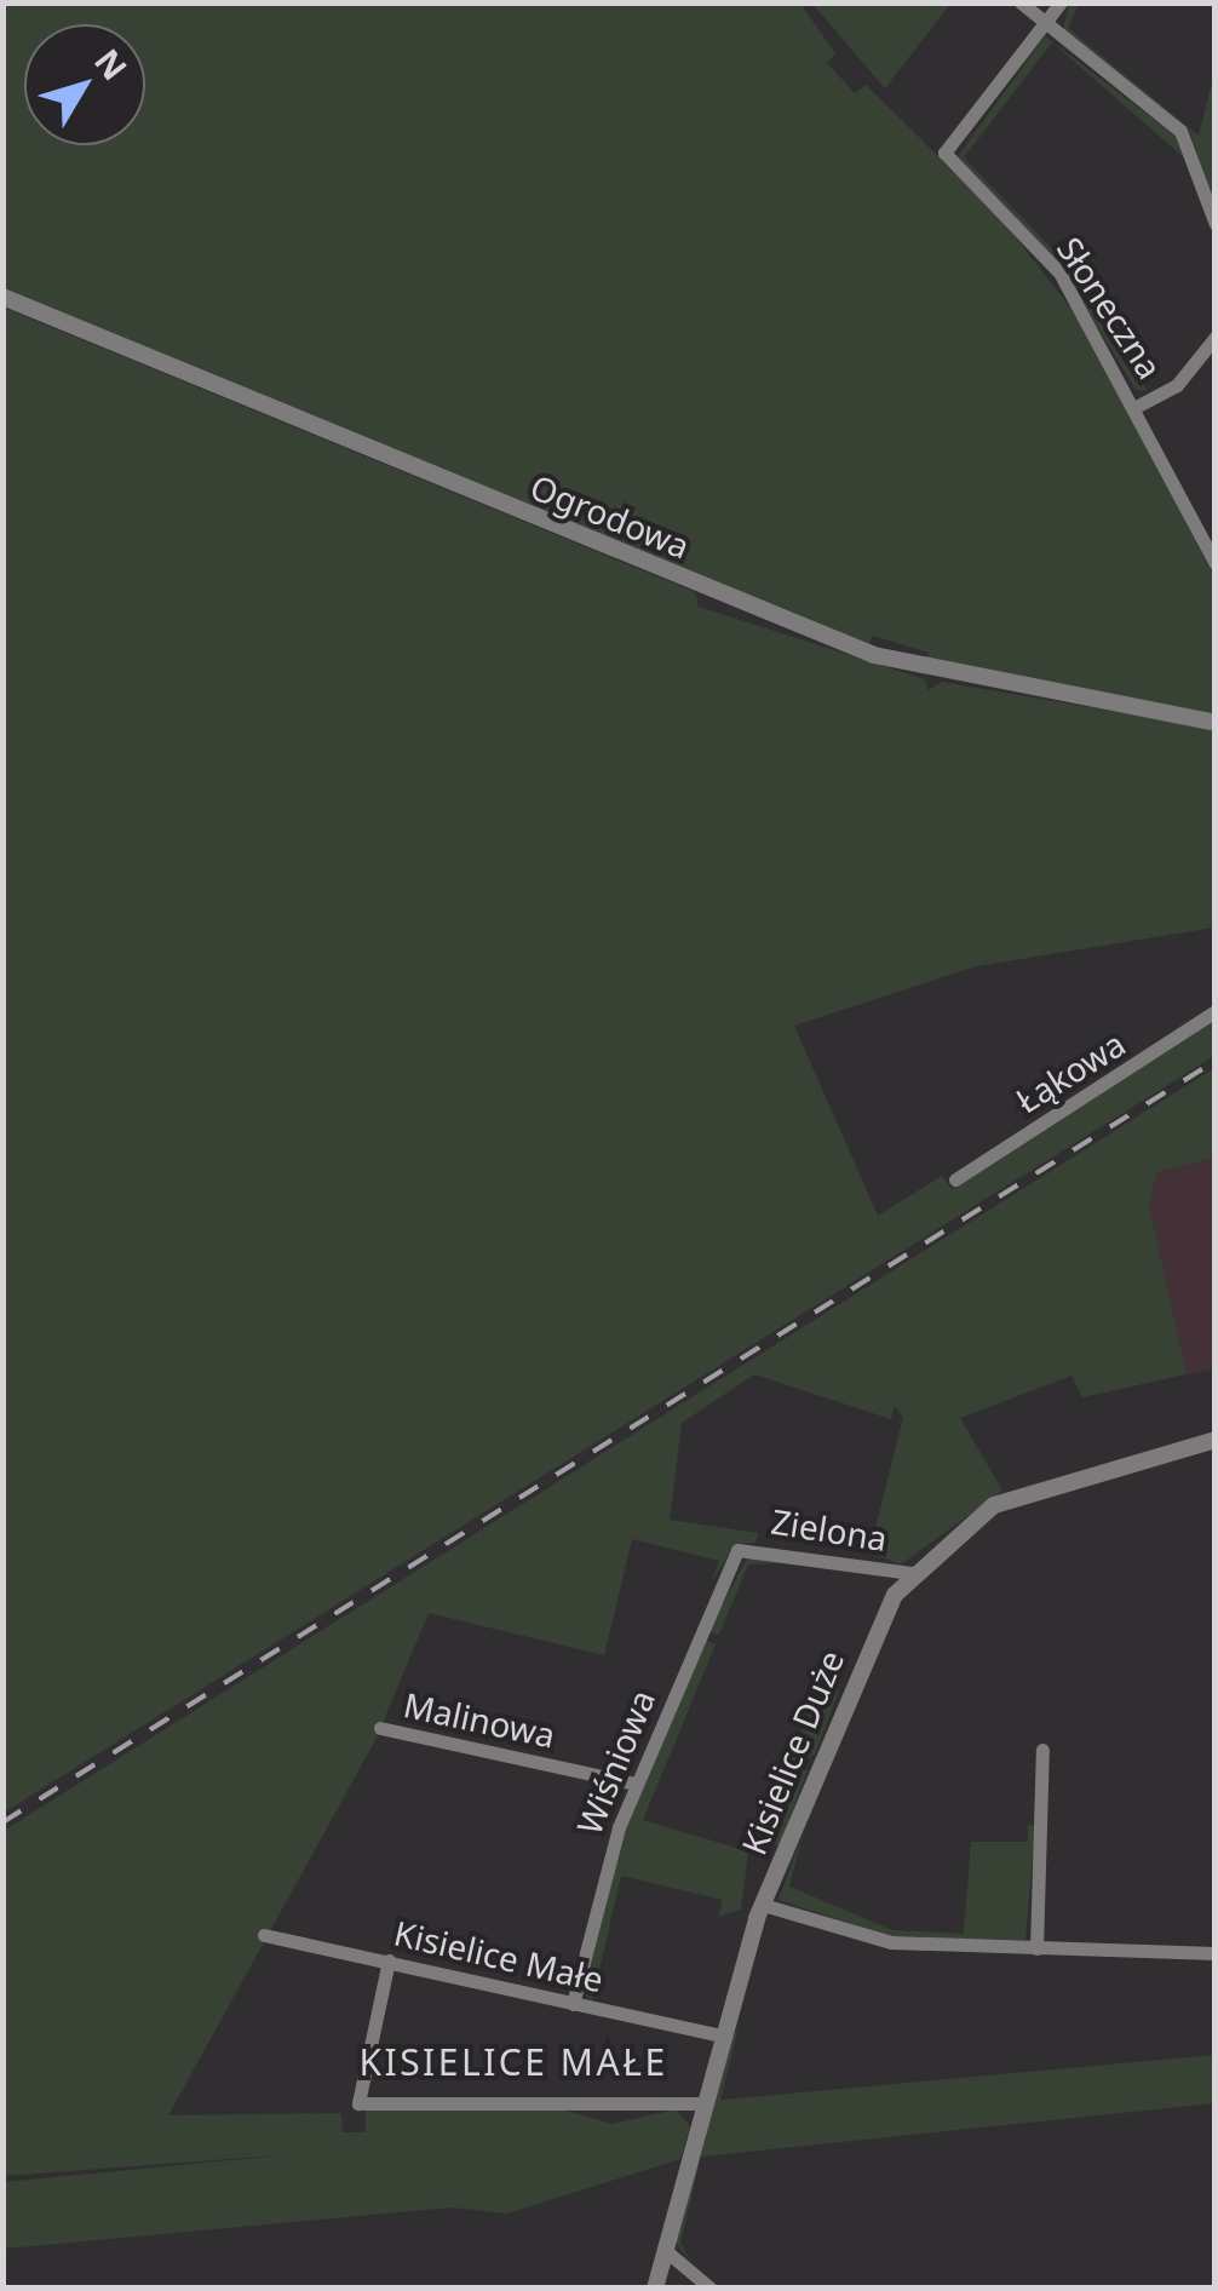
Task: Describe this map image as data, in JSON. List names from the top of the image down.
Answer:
{
  "streets": {
    "street": [
      "Słoneczna",
      "Ogrodowa",
      "Łąkowa",
      "Zielona",
      "Malinowa",
      "Kisielice Duże",
      "Wiśniowa",
      "Kisielice Małe"
    ]
  },
  "crossings": [
    ["Zielona", "Kisielice Duże"],
    ["Zielona", "Wiśniowa"],
    ["Malinowa", "Wiśniowa"],
    ["Kisielice Duże", "Kisielice Małe"],
    ["Wiśniowa", "Kisielice Małe"]
  ],
  "districts": ["KISIELICE MAŁE"],
  "north": "top right"
}
